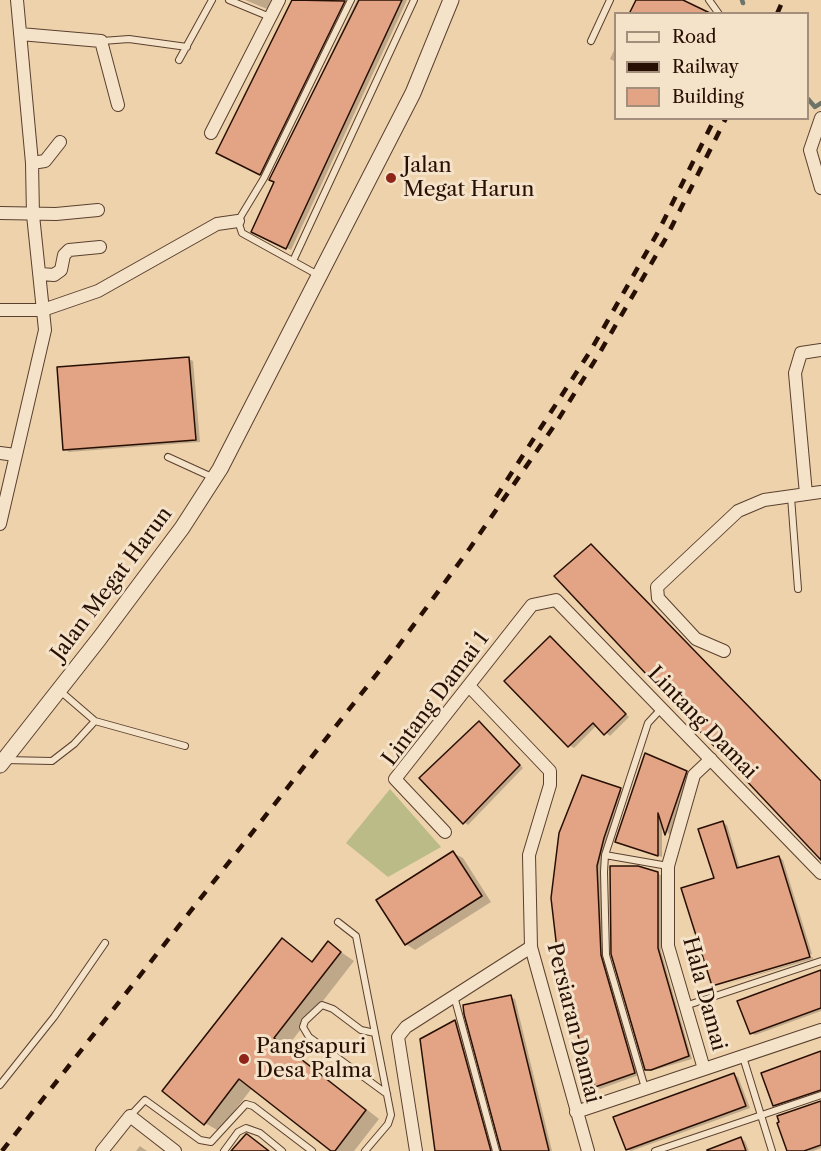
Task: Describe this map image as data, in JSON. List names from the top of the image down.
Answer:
{
  "streets": {
    "street": [
      "Jalan Megat Harun",
      "Lintang Damai 1",
      "Lintang Damai",
      "Hala Damai",
      "Persiaran Damai"
    ]
  },
  "crossings": [
    ["Lintang Damai 1", "Lintang Damai"],
    ["Lintang Damai 1", "Persiaran Damai"],
    ["Lintang Damai", "Hala Damai"]
  ],
  "places": ["Jalan Megat Harun", "Pangsapuri Desa Palma"],
  "legend": ["Road", "Railway", "Building"]
}
